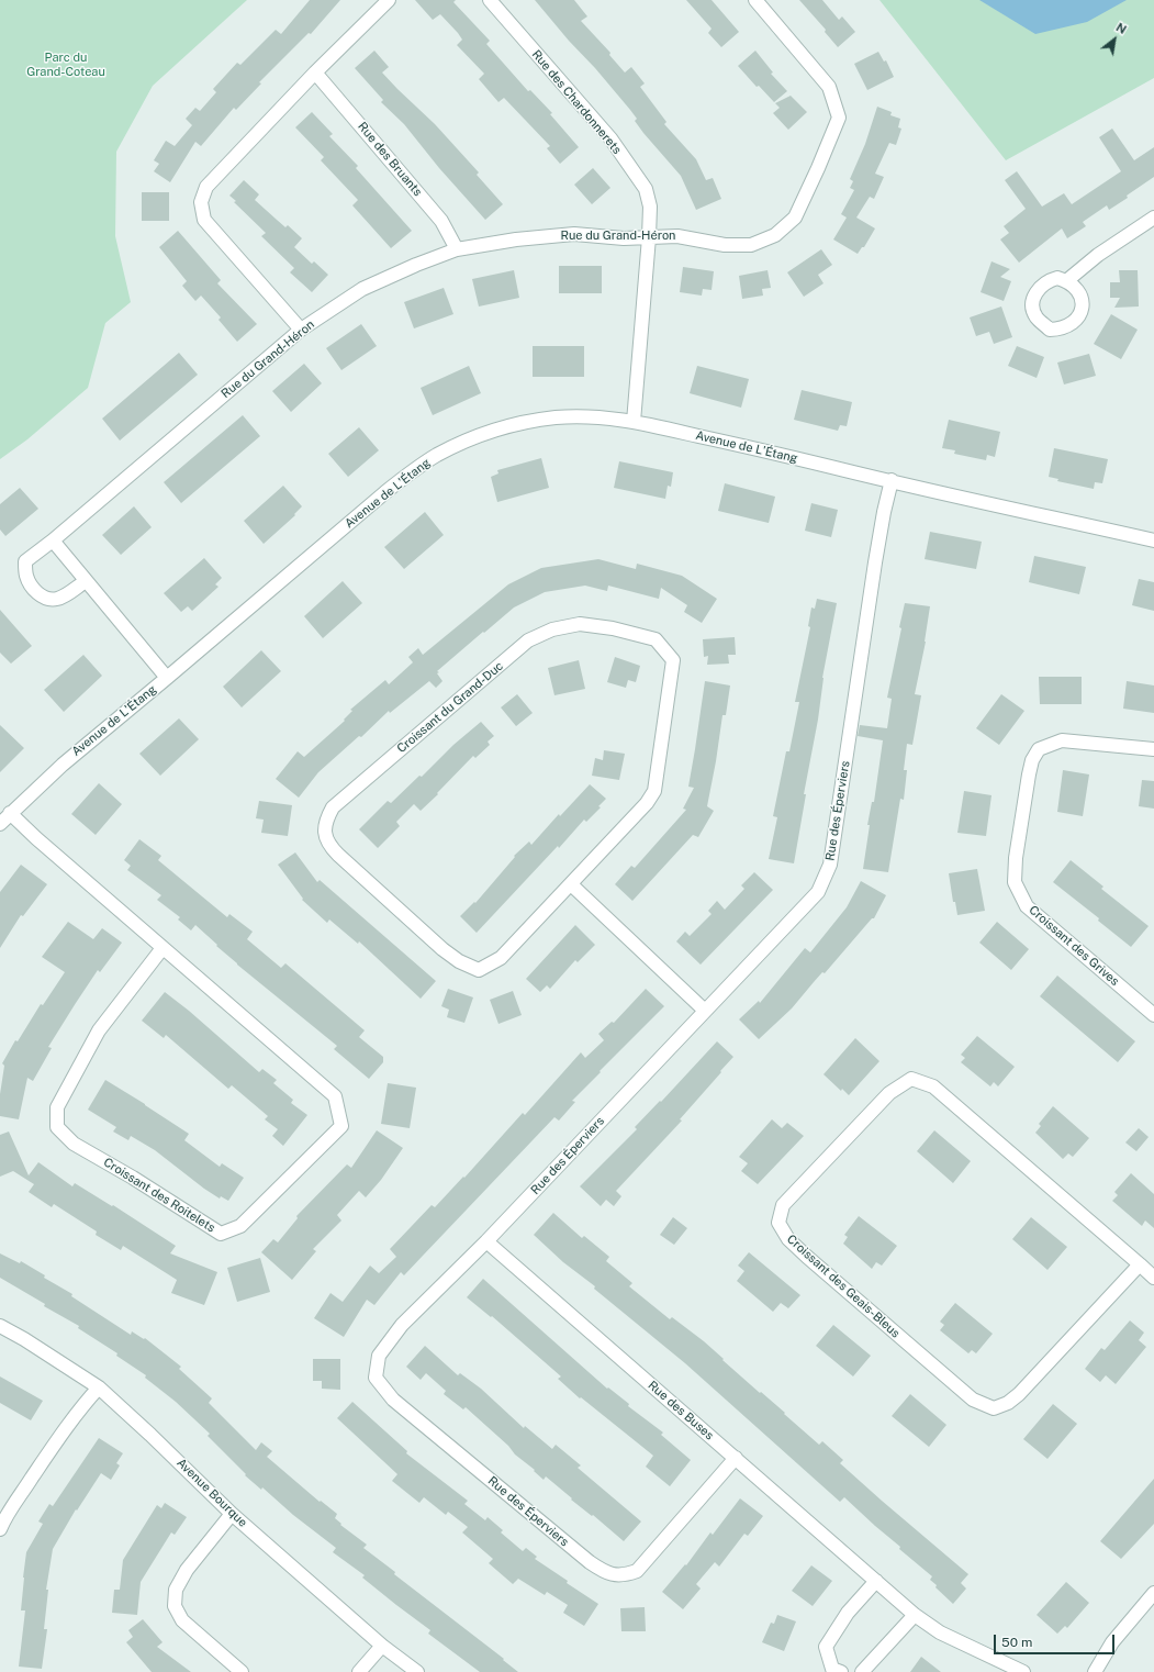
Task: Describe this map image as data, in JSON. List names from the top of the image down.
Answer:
{
  "streets": {
    "street": [
      "Rue des Chardonnerets",
      "Rue des Bruants",
      "Rue du Grand-Héron",
      "Avenue de L'Étang",
      "Croissant du Grand-Duc",
      "Rue des Éperviers",
      "Croissant des Grives",
      "Croissant des Roitelets",
      "Croissant des Geais-Bleus",
      "Rue des Buses",
      "Avenue Bourque"
    ]
  },
  "crossings": [
    ["Rue des Chardonnerets", "Rue du Grand-Héron"],
    ["Rue des Chardonnerets", "Avenue de L'Étang"],
    ["Rue des Bruants", "Rue du Grand-Héron"],
    ["Avenue de L'Étang", "Rue des Éperviers"],
    ["Avenue de L'Étang", "Croissant des Roitelets"],
    ["Rue des Éperviers", "Rue des Buses"]
  ],
  "parks": ["Parc du Grand-Coteau"],
  "scale_bar": "50 m",
  "north": "top right"
}
